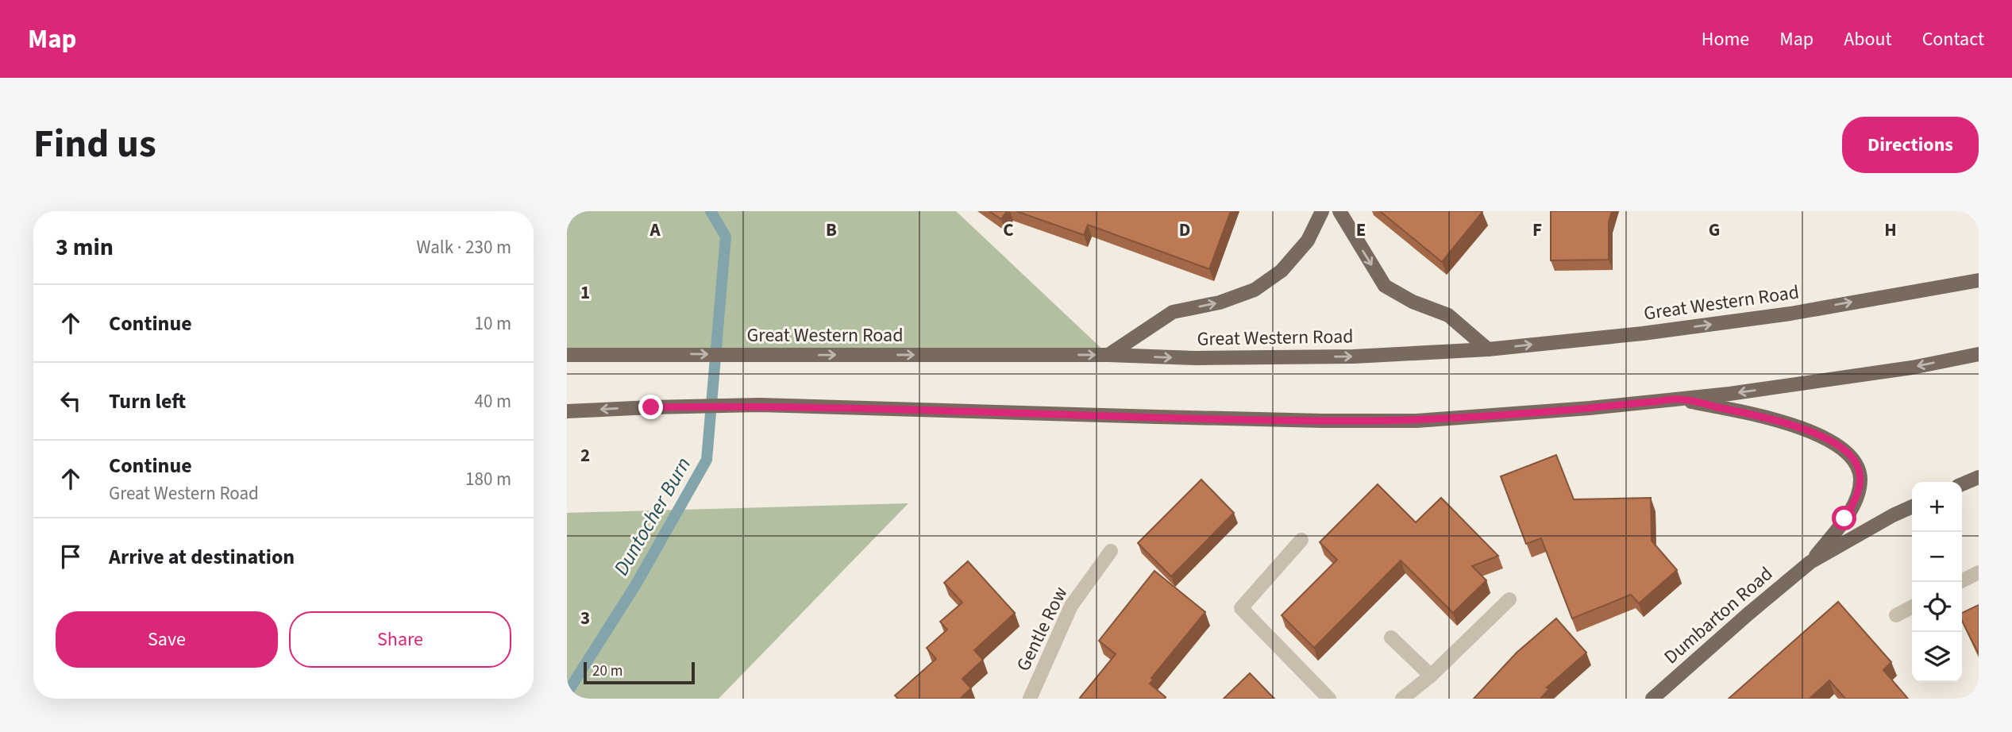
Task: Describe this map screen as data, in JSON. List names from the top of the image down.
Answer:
{
  "streets": {
    "main road": ["Great Western Road", "Dumbarton Road"],
    "street": ["Gentle Row"]
  },
  "water": ["Duntocher Burn"],
  "scale_bar": "20 m",
  "page": {
    "header": "Map",
    "nav": [
      "Home",
      "Map",
      "About",
      "Contact"
    ],
    "title": "Find us",
    "buttons": [
      "Directions",
      ["Save", "Share"]
    ],
    "heading": ["3 min", "Walk · 230 m"],
    "list": [
      ["Continue", "10 m"],
      ["Turn left", "40 m"],
      ["Continue", "Great Western Road", "180 m"],
      "Arrive at destination"
    ],
    "map_buttons": ["+", "−"],
    "scale": "20 m"
  },
  "grid": {
    "columns": [
      "A",
      "B",
      "C",
      "D",
      "E",
      "F",
      "G",
      "H"
    ],
    "rows": ["1", "2", "3"]
  }
}
